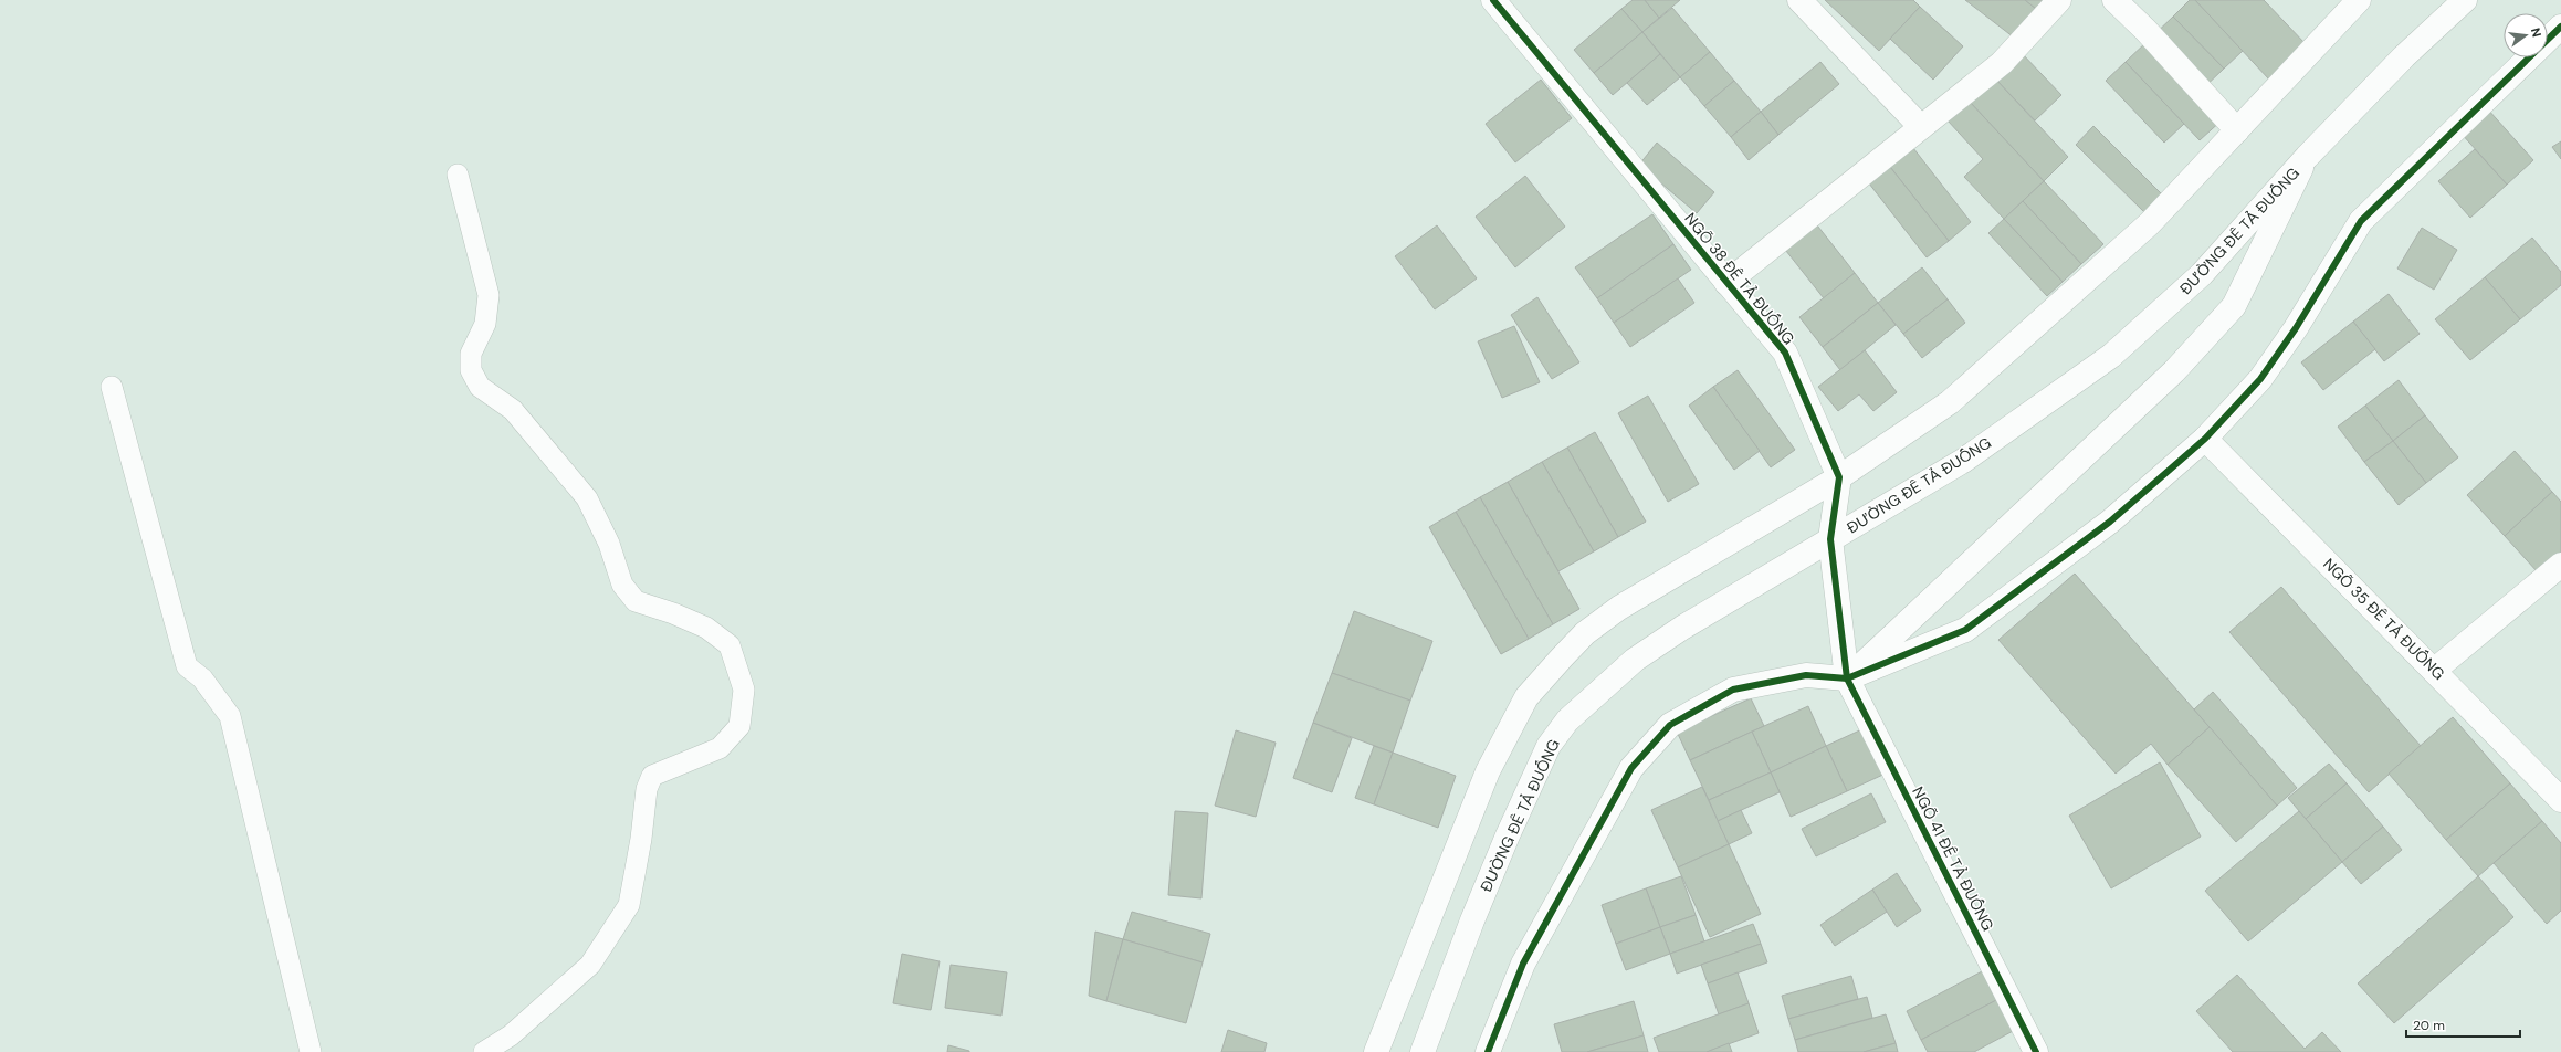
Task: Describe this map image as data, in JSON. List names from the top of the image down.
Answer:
{
  "streets": {
    "street": [
      "ĐƯỜNG ĐÊ TẢ ĐUỐNG",
      "NGÕ 38 ĐÊ TẢ ĐUỐNG",
      "NGÕ 35 ĐÊ TẢ ĐUỐNG",
      "NGÕ 41 ĐÊ TẢ ĐUỐNG"
    ]
  },
  "scale_bar": "20 m",
  "north": "right"
}
